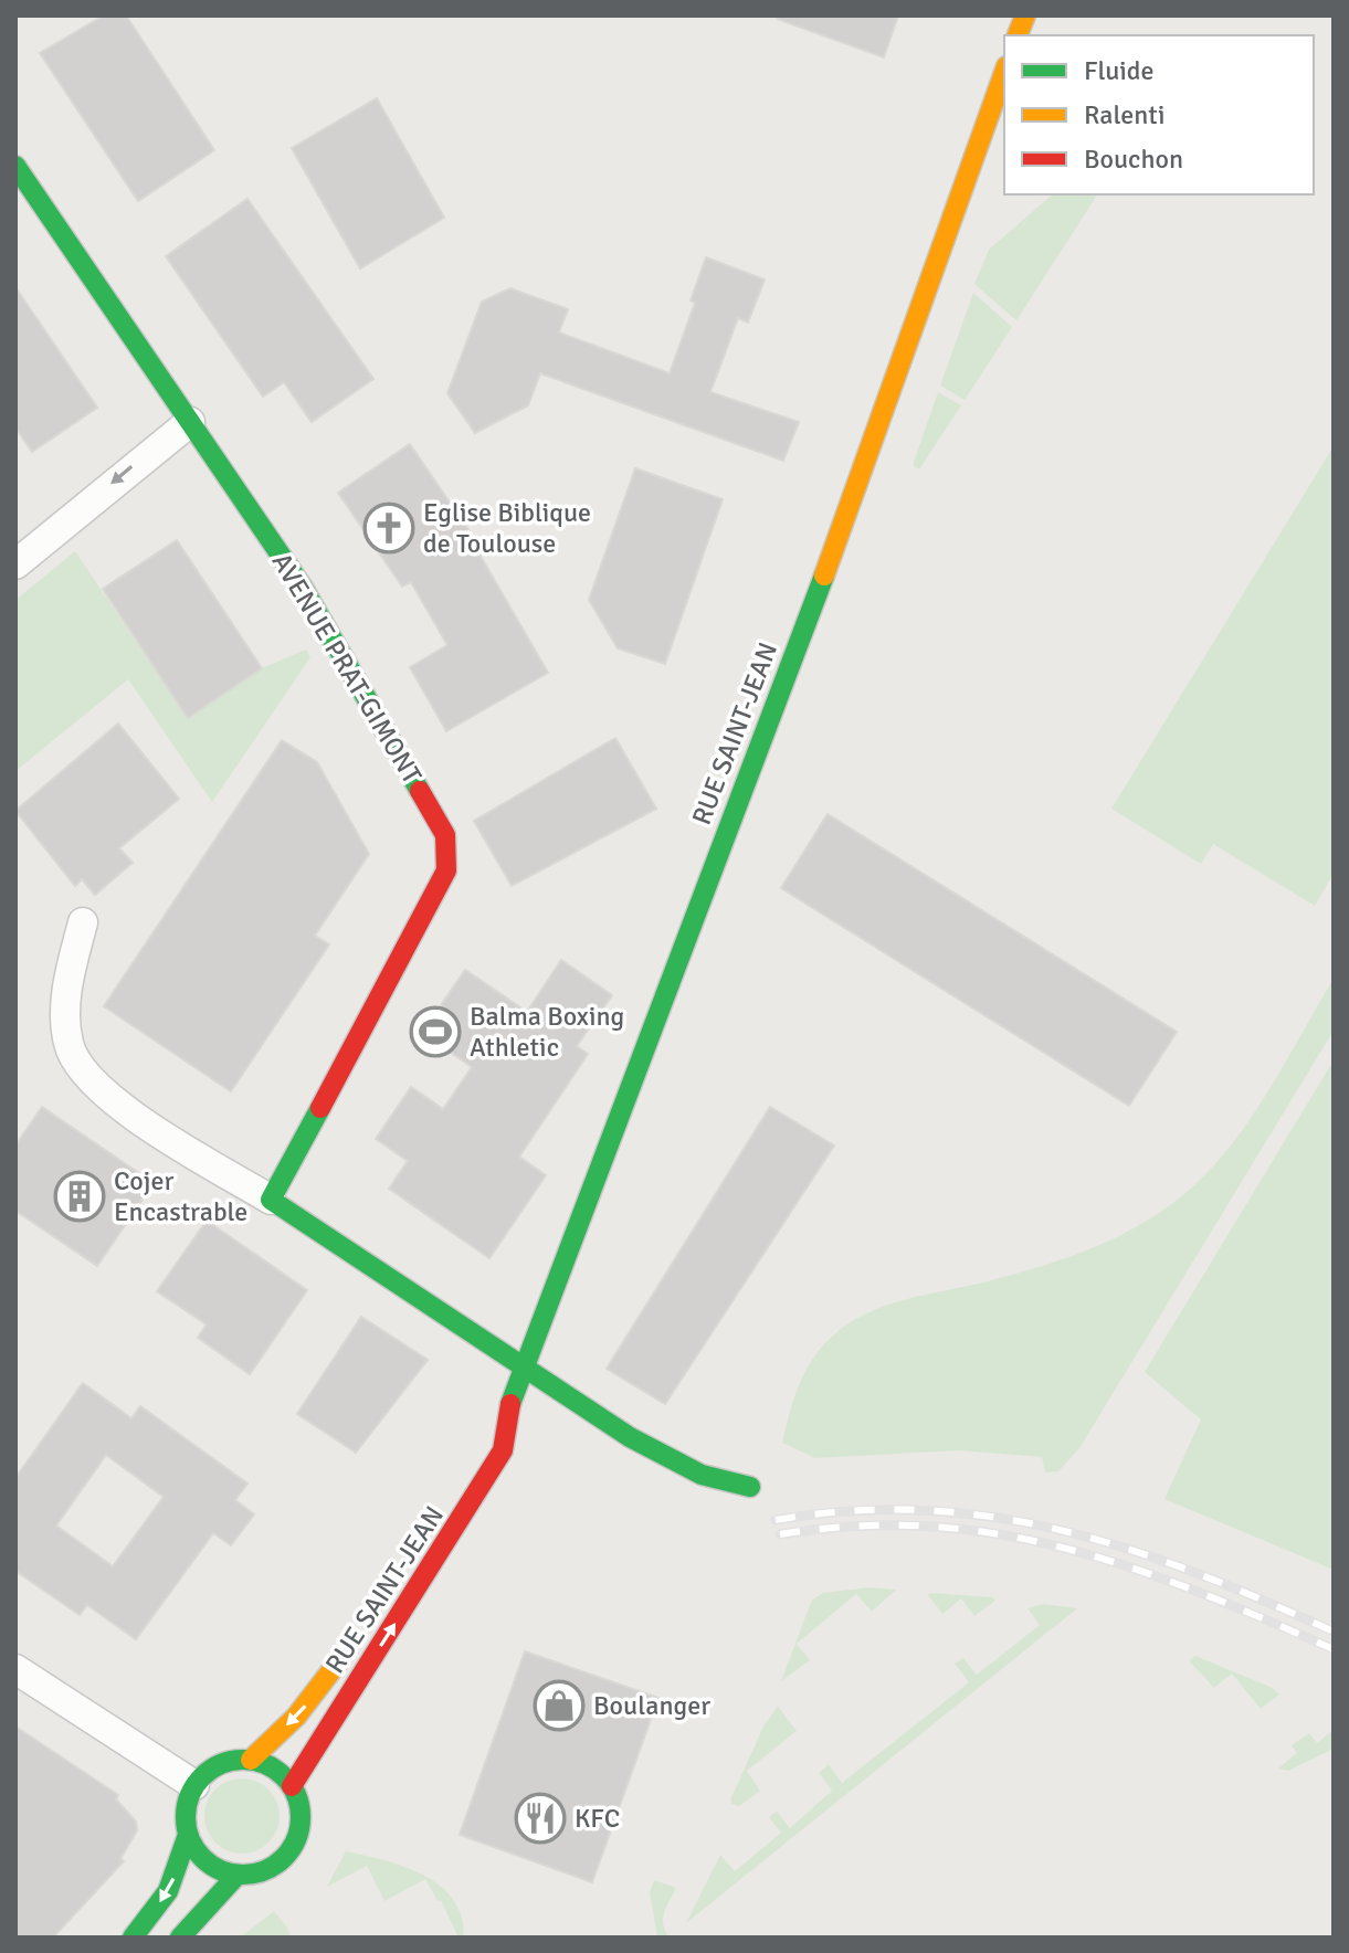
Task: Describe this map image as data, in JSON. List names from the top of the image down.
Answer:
{
  "streets": {
    "street": ["AVENUE PRAT-GIMONT", "RUE SAINT-JEAN"]
  },
  "places": {
    "church": ["Eglise Biblique de Toulouse"],
    "sports": ["Balma Boxing Athletic"],
    "building": ["Cojer Encastrable"],
    "shop": ["Boulanger"],
    "restaurant": ["KFC"]
  },
  "legend": ["Fluide", "Ralenti", "Bouchon"]
}
